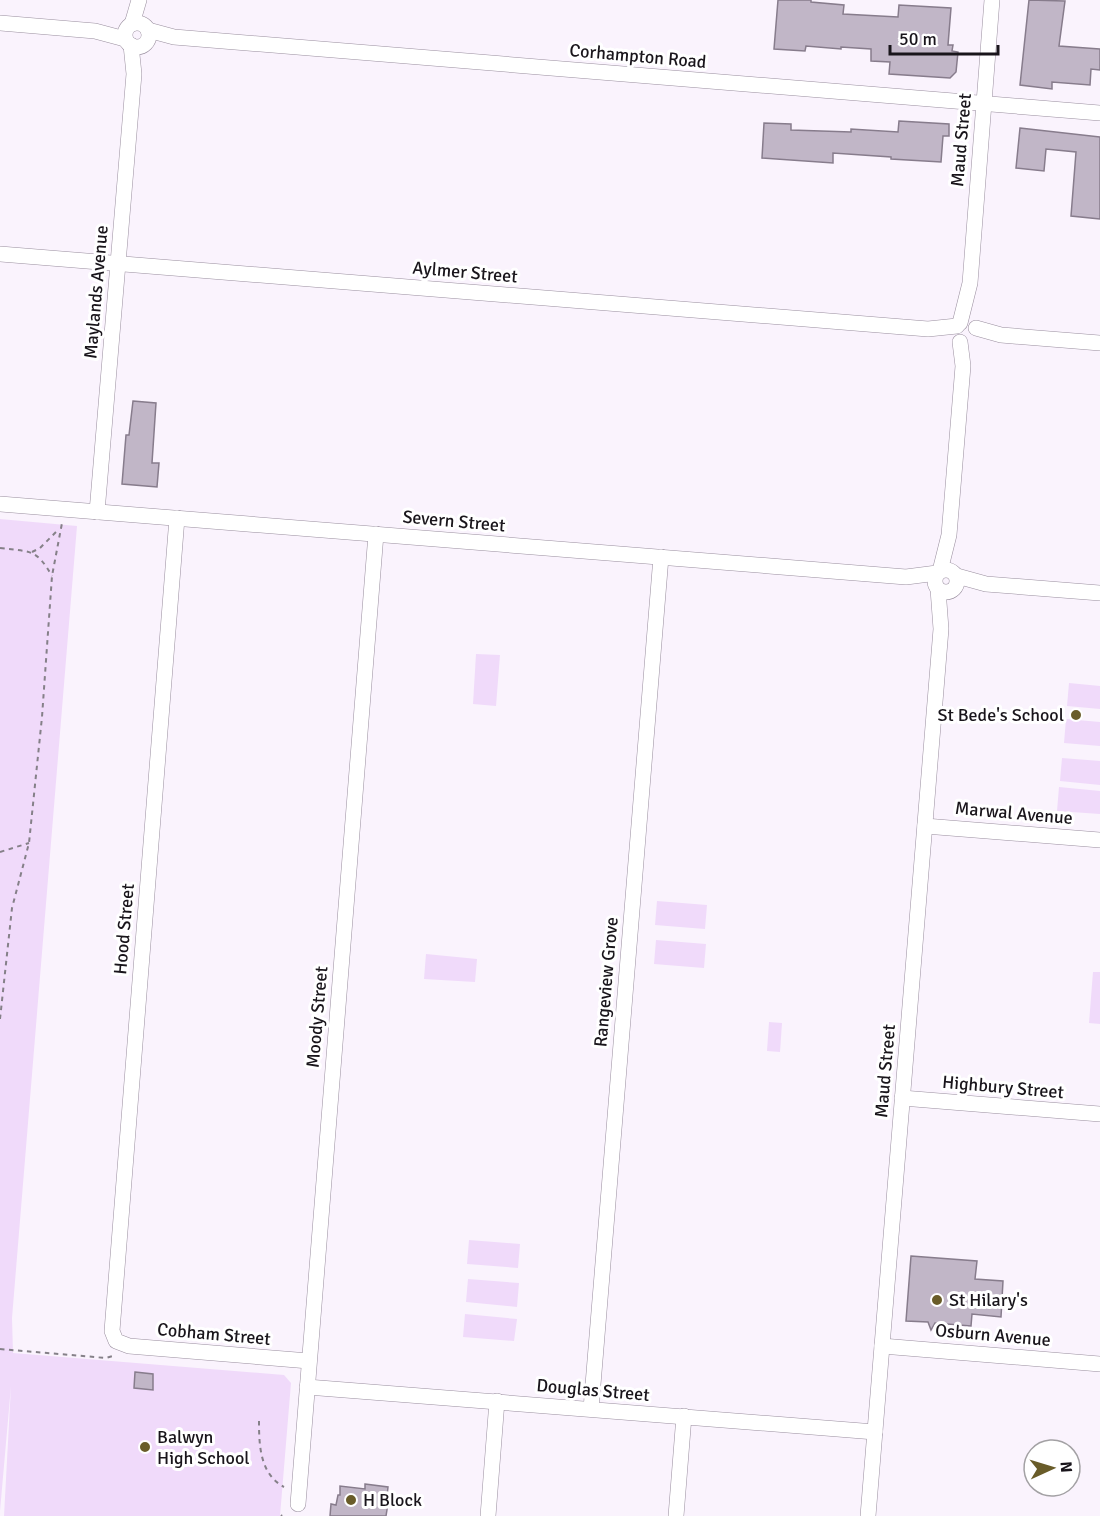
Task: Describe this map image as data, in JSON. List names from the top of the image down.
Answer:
{
  "streets": {
    "street": [
      "Corhampton Road",
      "Maud Street",
      "Aylmer Street",
      "Maylands Avenue",
      "Severn Street",
      "Marwal Avenue",
      "Hood Street",
      "Rangeview Grove",
      "Moody Street",
      "Highbury Street",
      "Cobham Street",
      "Osburn Avenue",
      "Douglas Street"
    ]
  },
  "crossings": [
    ["Corhampton Road", "Maud Street"],
    ["Corhampton Road", "Maylands Avenue"],
    ["Maud Street", "Aylmer Street"],
    ["Maud Street", "Severn Street"],
    ["Maud Street", "Marwal Avenue"],
    ["Maud Street", "Highbury Street"],
    ["Maud Street", "Osburn Avenue"],
    ["Maud Street", "Douglas Street"],
    ["Aylmer Street", "Maylands Avenue"],
    ["Maylands Avenue", "Severn Street"],
    ["Severn Street", "Hood Street"],
    ["Severn Street", "Rangeview Grove"],
    ["Severn Street", "Moody Street"],
    ["Hood Street", "Cobham Street"],
    ["Rangeview Grove", "Douglas Street"],
    ["Moody Street", "Cobham Street"],
    ["Moody Street", "Douglas Street"]
  ],
  "places": [
    "St Bede's School",
    "St Hilary's",
    "Balwyn High School",
    "H Block"
  ],
  "scale_bar": "50 m",
  "north": "right"
}
